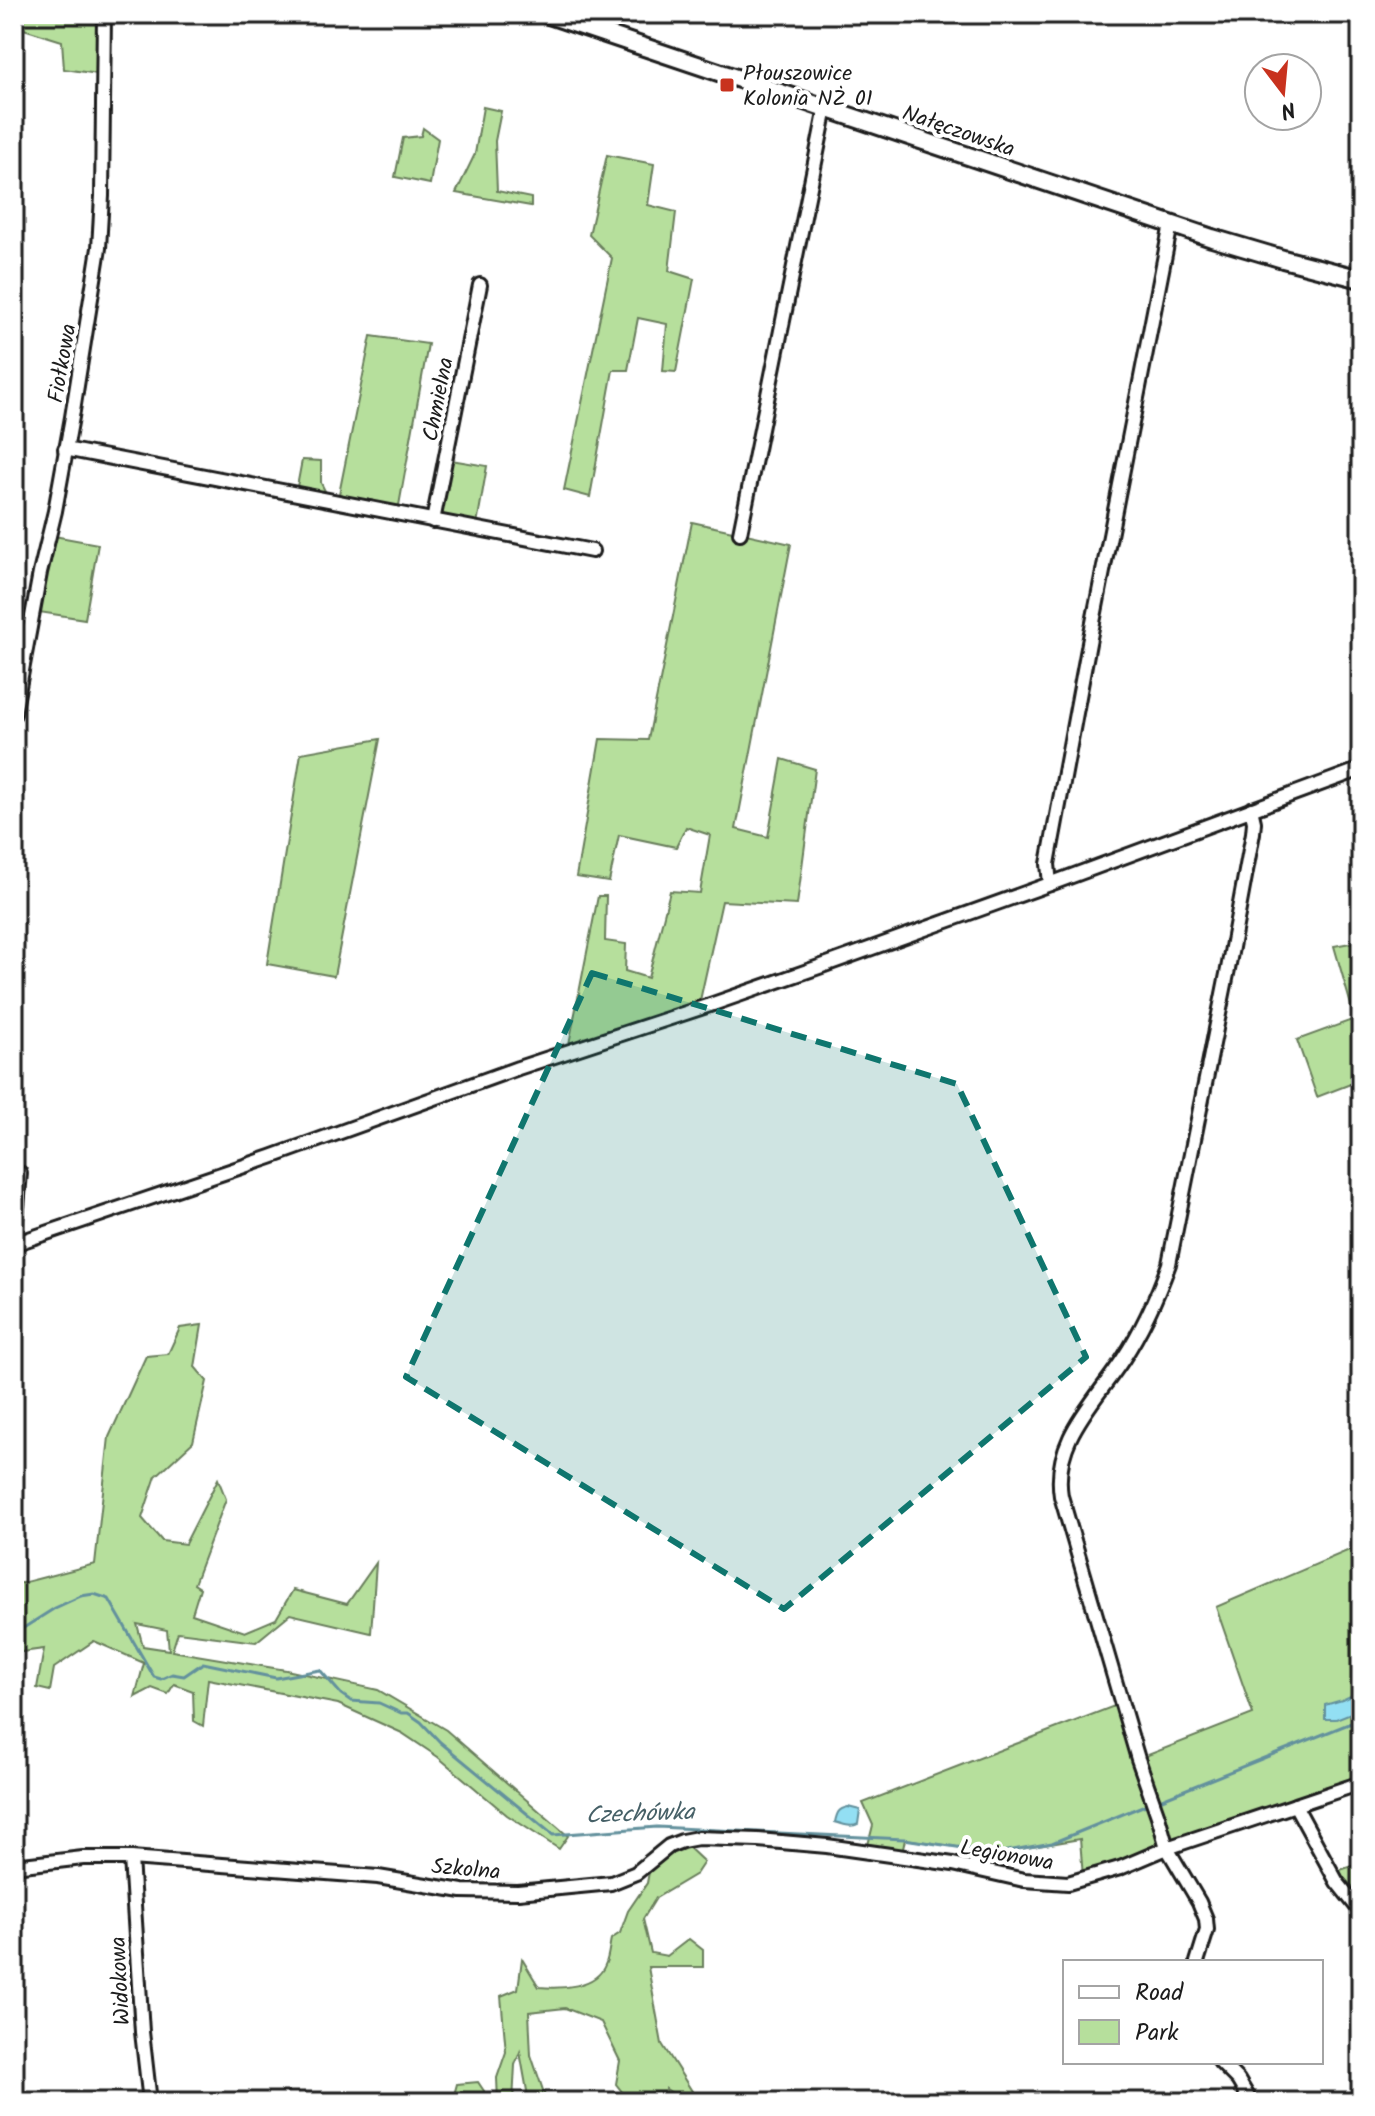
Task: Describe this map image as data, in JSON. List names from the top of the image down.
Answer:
{
  "streets": {
    "main road": ["Nałęczowska"],
    "street": [
      "Fiołkowa",
      "Chmielna",
      "Legionowa",
      "Szkolna",
      "Widokowa"
    ]
  },
  "crossings": [
    ["Legionowa", "Szkolna"],
    ["Szkolna", "Widokowa"]
  ],
  "water": ["Czechówka"],
  "places": {
    "transit": ["Płouszowice Kolonia NŻ 01"]
  },
  "legend": ["Road", "Park"],
  "north": "bottom"
}
